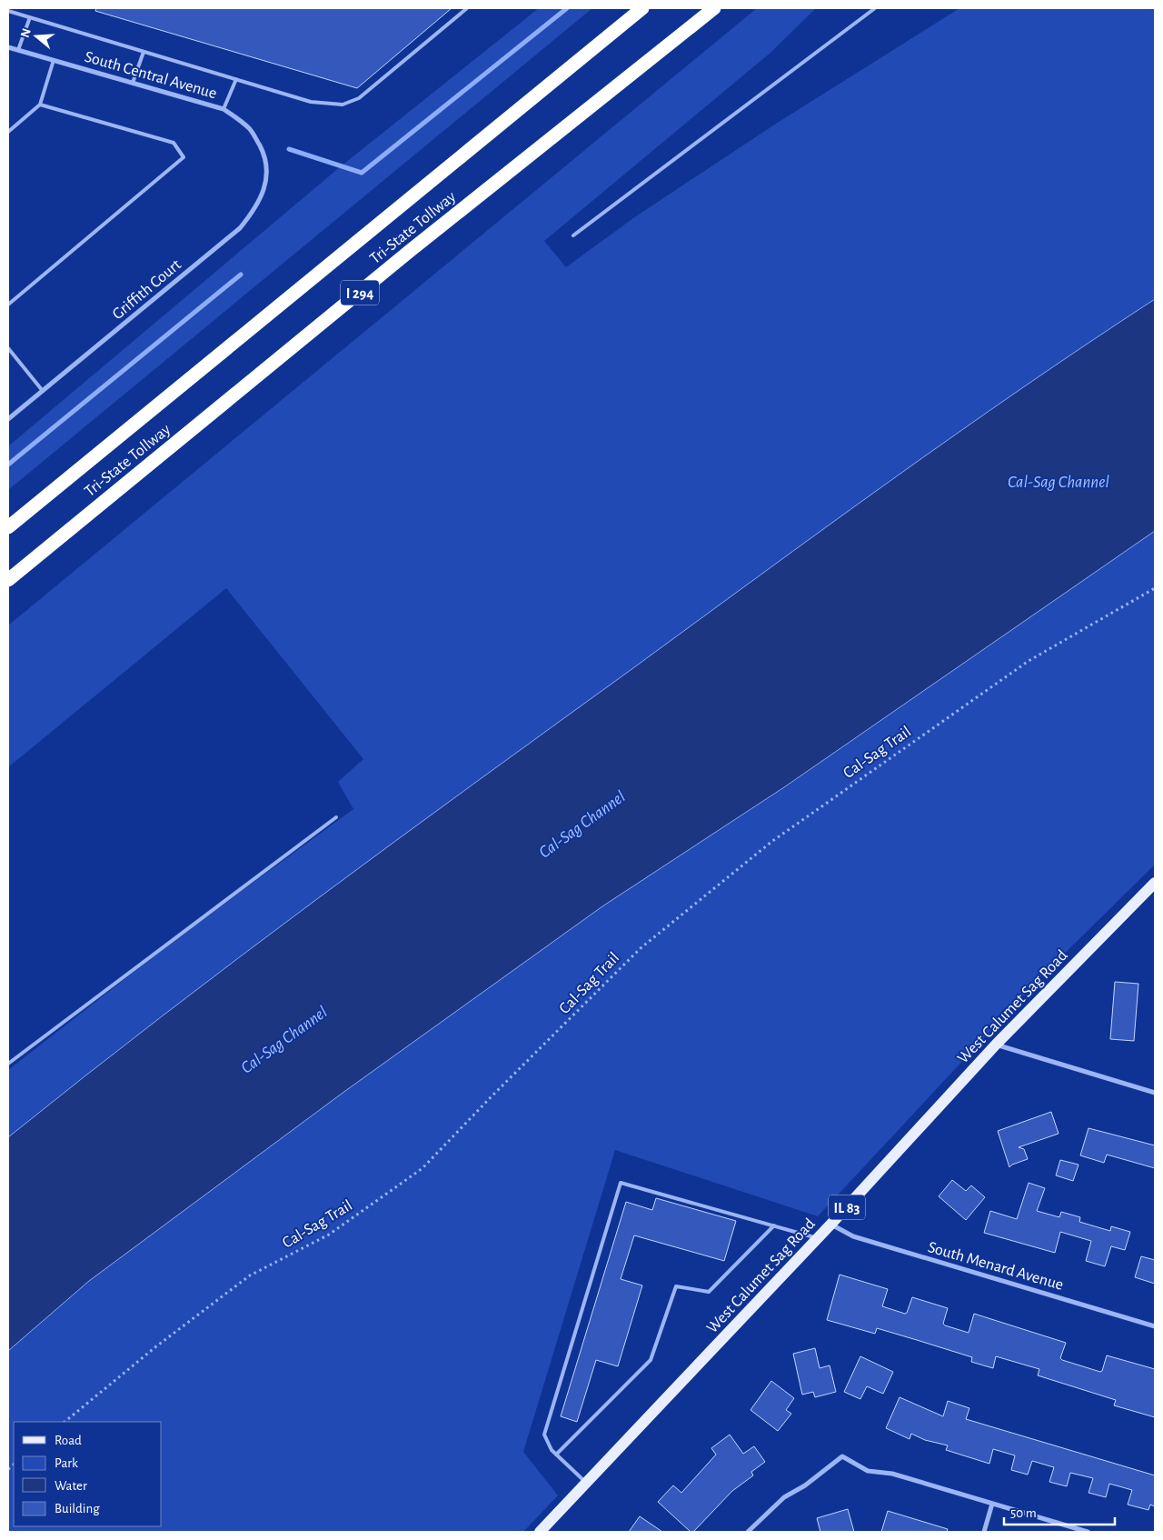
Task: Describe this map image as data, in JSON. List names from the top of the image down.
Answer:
{
  "streets": {
    "highway": ["Tri-State Tollway", "I 294"],
    "main road": ["West Calumet Sag Road", "IL 83"],
    "street": ["South Central Avenue", "Griffith Court", "South Menard Avenue"],
    "path": ["Cal-Sag Trail"]
  },
  "crossings": [
    ["South Central Avenue", "Griffith Court"],
    ["West Calumet Sag Road", "South Menard Avenue"]
  ],
  "water": ["Cal-Sag Channel"],
  "legend": [
    "Road",
    "Park",
    "Water",
    "Building"
  ],
  "scale_bar": "50 m",
  "north": "left"
}
